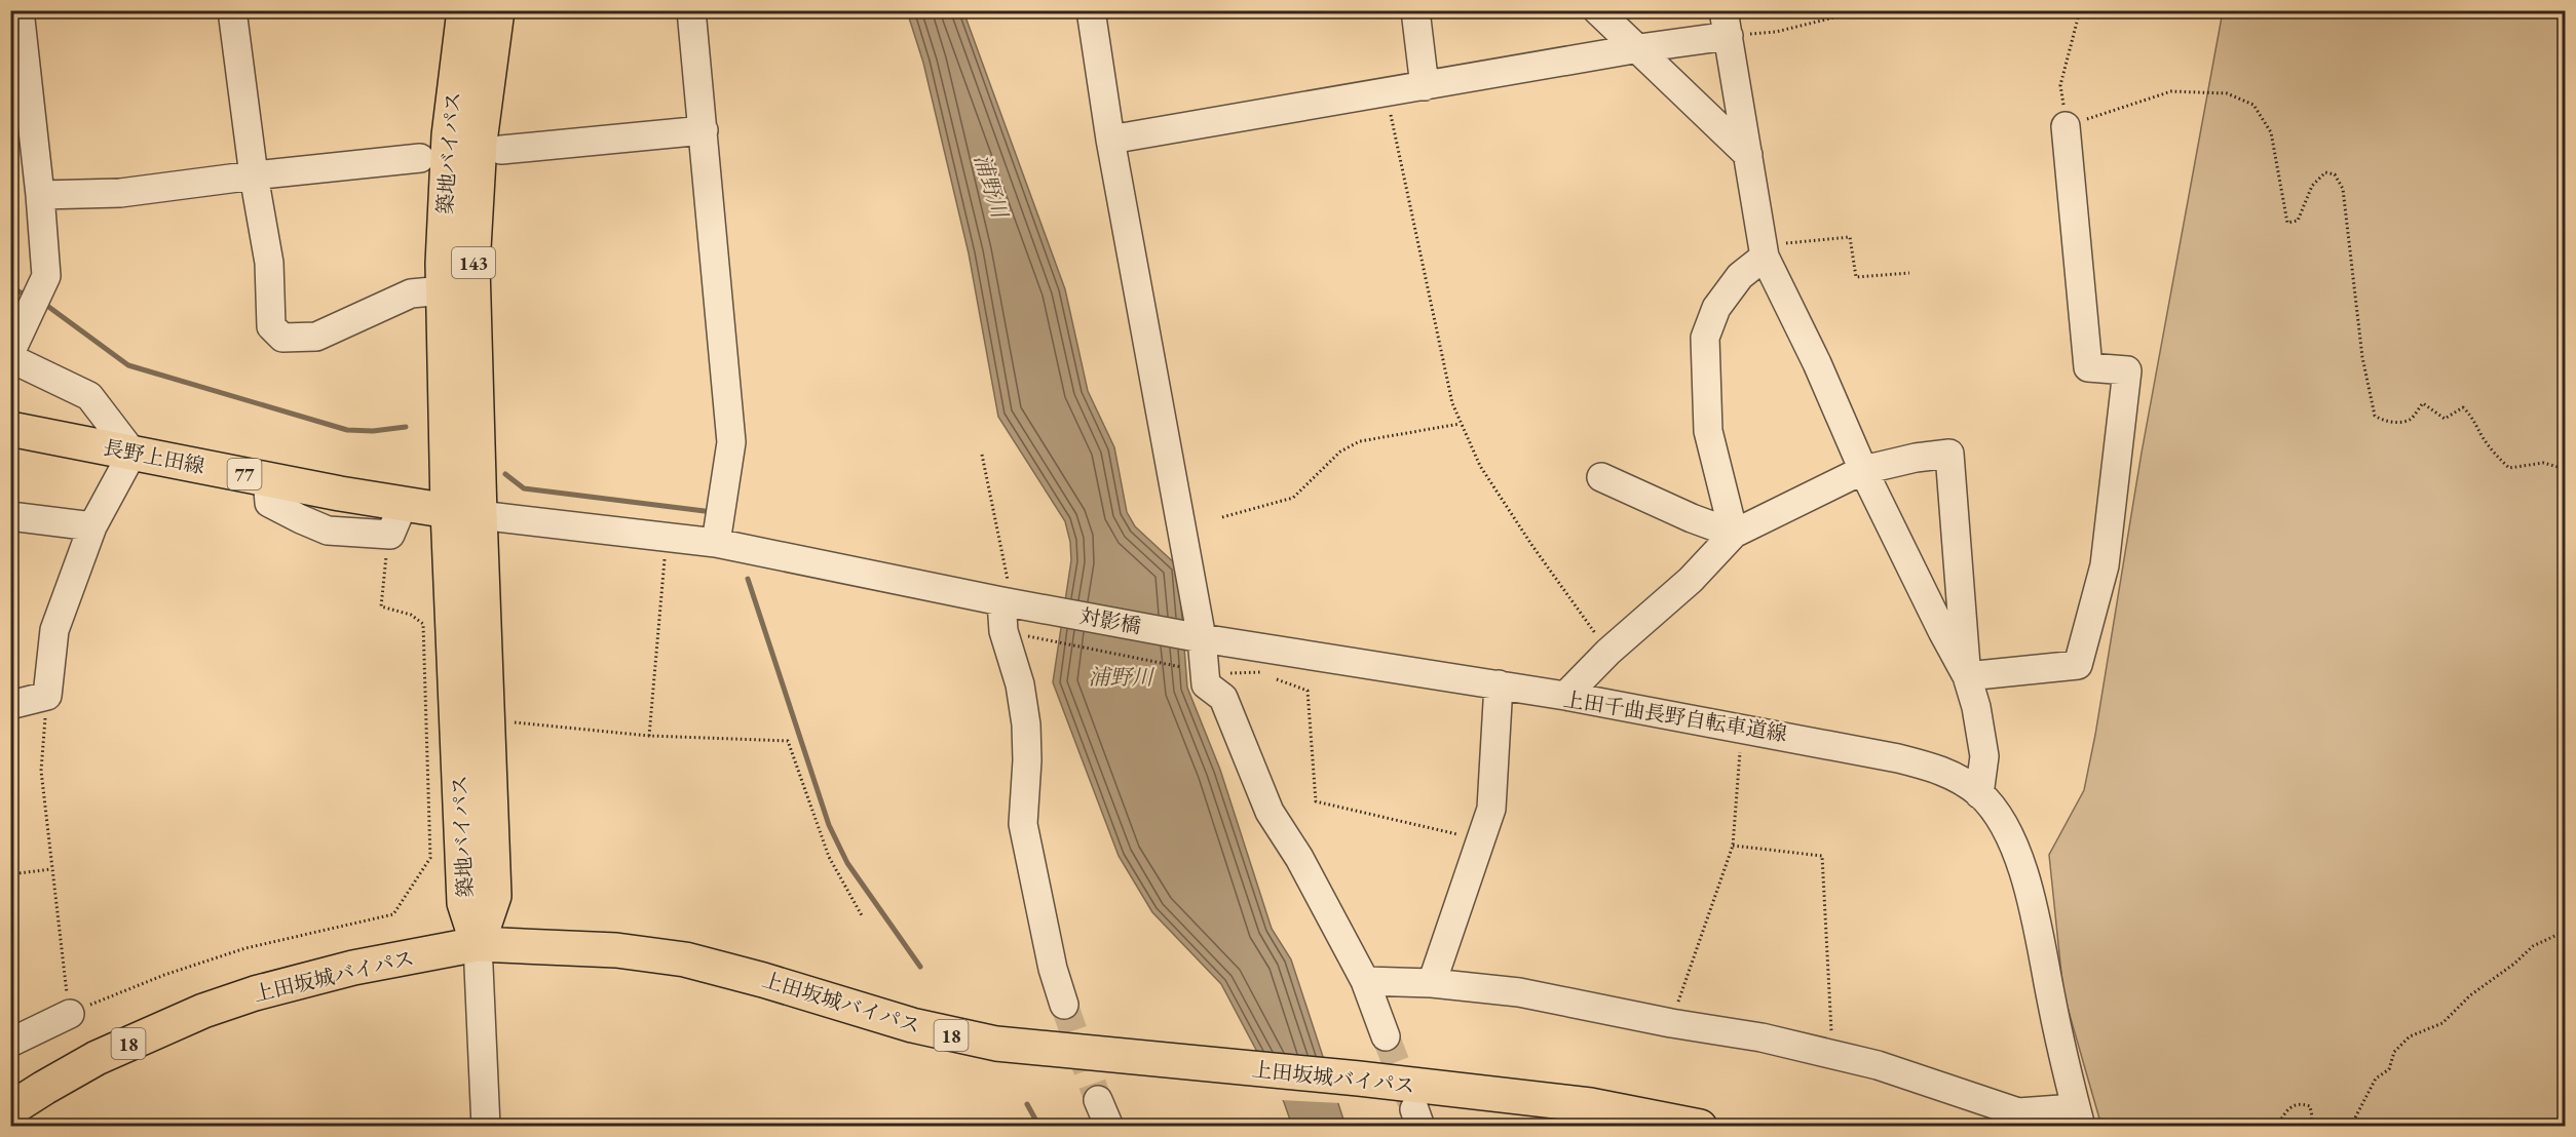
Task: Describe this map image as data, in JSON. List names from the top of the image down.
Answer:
{
  "streets": {
    "main road": [
      "築地バイパス",
      "143",
      "長野上田線",
      "77",
      "上田坂城バイパス",
      "18"
    ],
    "street": ["対影橋"]
  },
  "crossings": [
    ["築地バイパス", "長野上田線"],
    ["築地バイパス", "対影橋"],
    ["築地バイパス", "上田坂城バイパス"],
    ["長野上田線", "対影橋"]
  ],
  "water": ["浦野川"]
}
